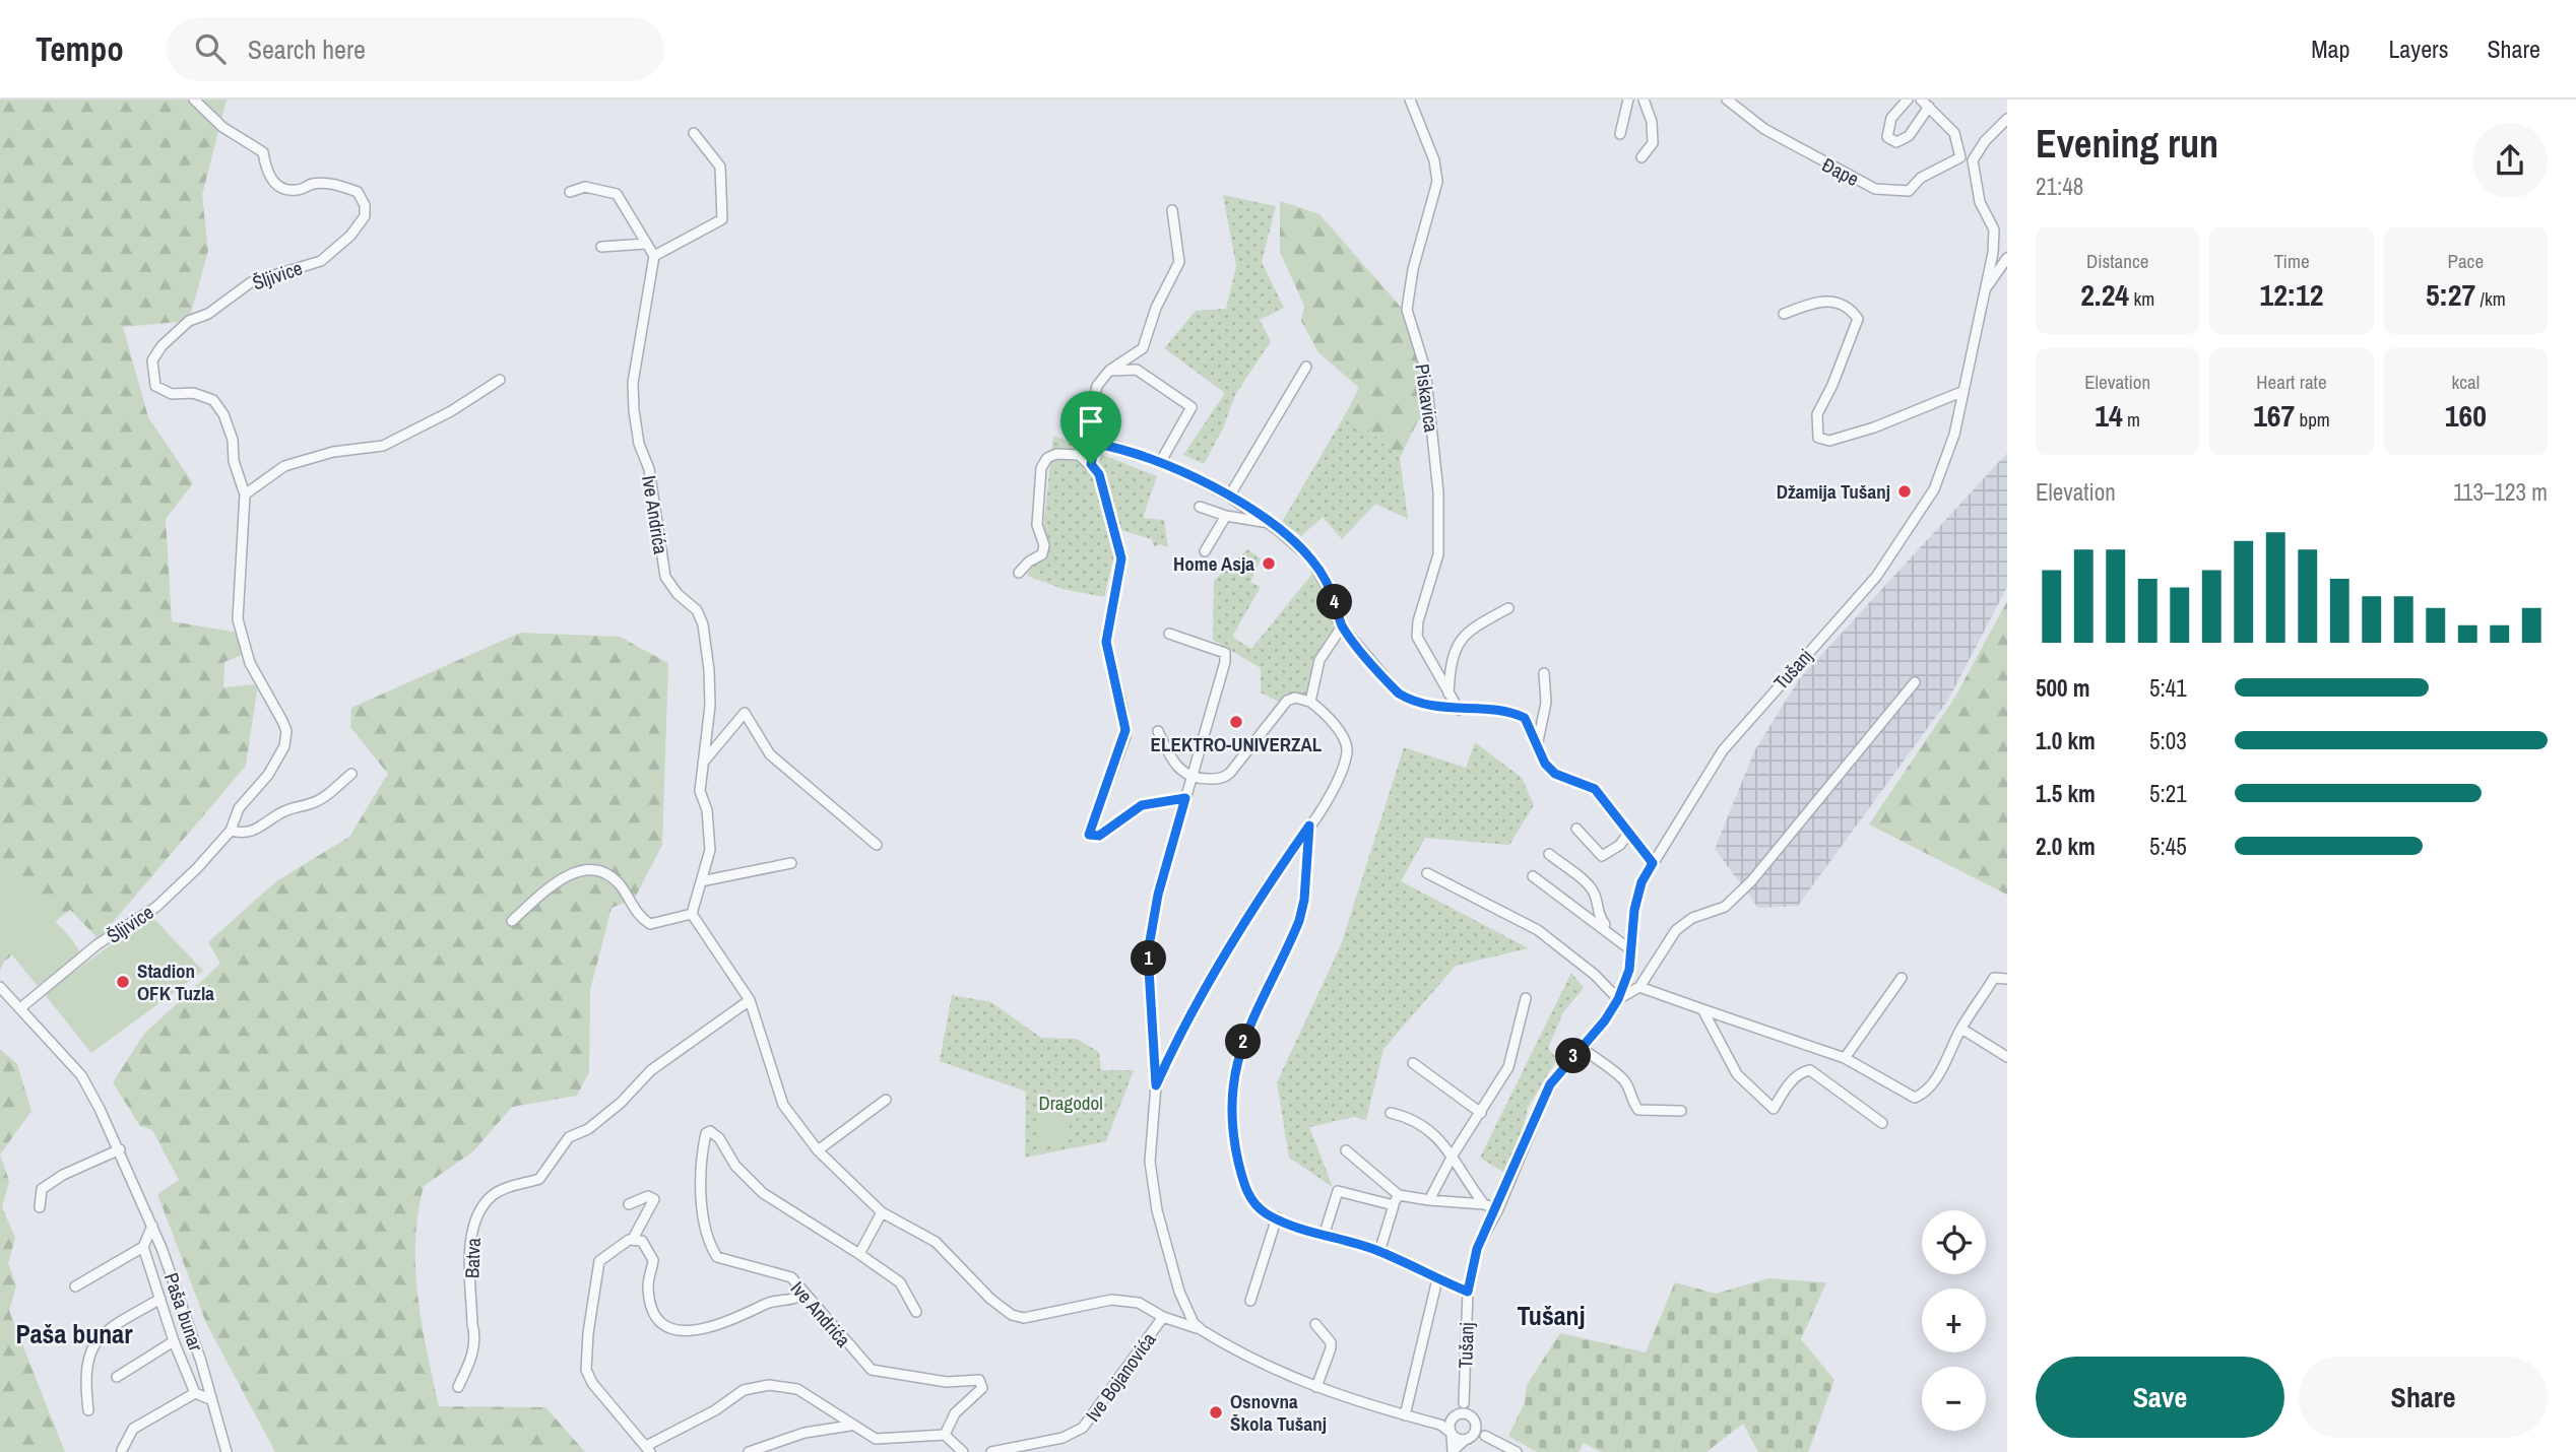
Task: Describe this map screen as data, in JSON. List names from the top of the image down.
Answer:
{
  "streets": {
    "street": [
      "Đape",
      "Šljivice",
      "Piskavica",
      "Ive Andrića",
      "Tušanj",
      "Batva",
      "Paša bunar",
      "Ive Bojanovića"
    ]
  },
  "crossings": [
    ["Šljivice", "Paša bunar"]
  ],
  "districts": ["Tušanj", "Paša bunar"],
  "parks": ["Dragodol"],
  "places": [
    "Džamija Tušanj",
    "Home Asja",
    "ELEKTRO-UNIVERZAL",
    "Stadion OFK Tuzla",
    "Osnovna Škola Tušanj"
  ],
  "page": {
    "header": "Tempo",
    "search": "Search here",
    "nav": ["Map", "Layers", "Share"],
    "heading": ["Evening run", "21:48"],
    "stats": [
      ["Distance", "2.24 km"],
      ["Time", "12:12"],
      ["Pace", "5:27 /km"],
      ["Elevation", "14 m"],
      ["Heart rate", "167 bpm"],
      ["kcal", "160"]
    ],
    "chart": ["Elevation", "113–123 m"],
    "pins": [
      "4",
      "1",
      "2",
      "3"
    ],
    "list": [
      {
        "name": "500 m",
        "note": "5:41"
      },
      {
        "name": "1.0 km",
        "note": "5:03"
      },
      {
        "name": "1.5 km",
        "note": "5:21"
      },
      {
        "name": "2.0 km",
        "note": "5:45"
      }
    ],
    "map_buttons": ["+", "−"],
    "buttons": ["Save", "Share"]
  }
}
